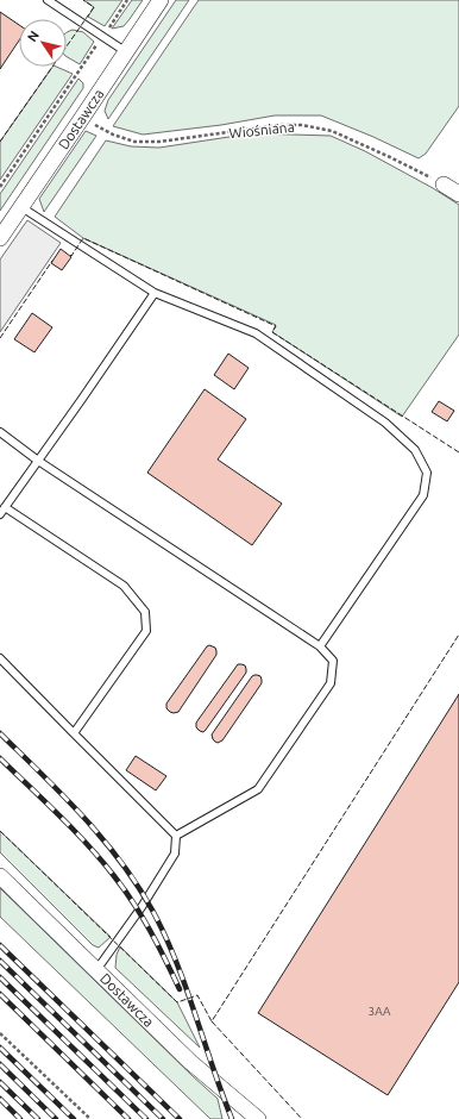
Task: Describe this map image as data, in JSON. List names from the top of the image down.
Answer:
{
  "streets": {
    "street": ["Dostawcza"],
    "path": ["Wiośniana"]
  },
  "crossings": [
    ["Dostawcza", "Wiośniana"]
  ],
  "house_numbers": ["3AA"],
  "north": "top left"
}
